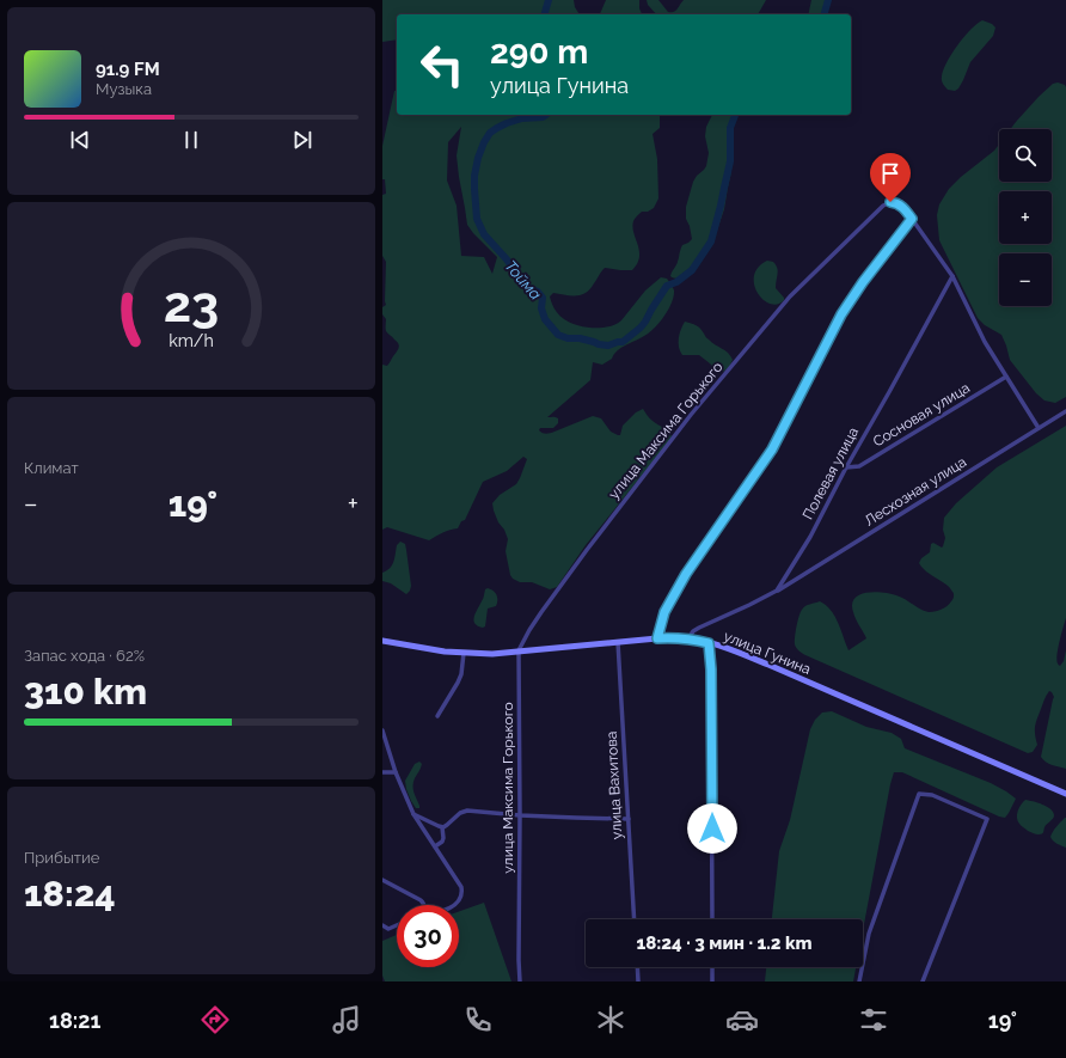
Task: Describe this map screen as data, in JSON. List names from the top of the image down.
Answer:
{
  "streets": {
    "main road": ["улица Гунина"],
    "street": [
      "Сосновая улица",
      "улица Максима Горького",
      "Полевая улица",
      "Лесхозная улица",
      "улица Вахитова"
    ]
  },
  "crossings": [
    ["Сосновая улица", "улица Максима Горького"],
    ["Сосновая улица", "Полевая улица"],
    ["улица Максима Горького", "Полевая улица"],
    ["улица Максима Горького", "Лесхозная улица"],
    ["улица Максима Горького", "улица Гунина"],
    ["Полевая улица", "Лесхозная улица"],
    ["улица Гунина", "улица Вахитова"]
  ],
  "water": ["Тойма"],
  "page": {
    "turn": ["290 m", "улица Гунина"],
    "song": ["91.9 FM", "Музыка"],
    "map_buttons": ["+", "−"],
    "tile": [
      "Климат",
      ["Запас хода · 62%", "310 km"],
      ["Прибытие", "18:24"]
    ],
    "heat": ["−", "19°", "+"],
    "limit": "30",
    "trip": "18:24 · 3 мин · 1.2 km",
    "tabs": ["18:21", "19°"],
    "gauge": ["23", "km/h"]
  }
}
